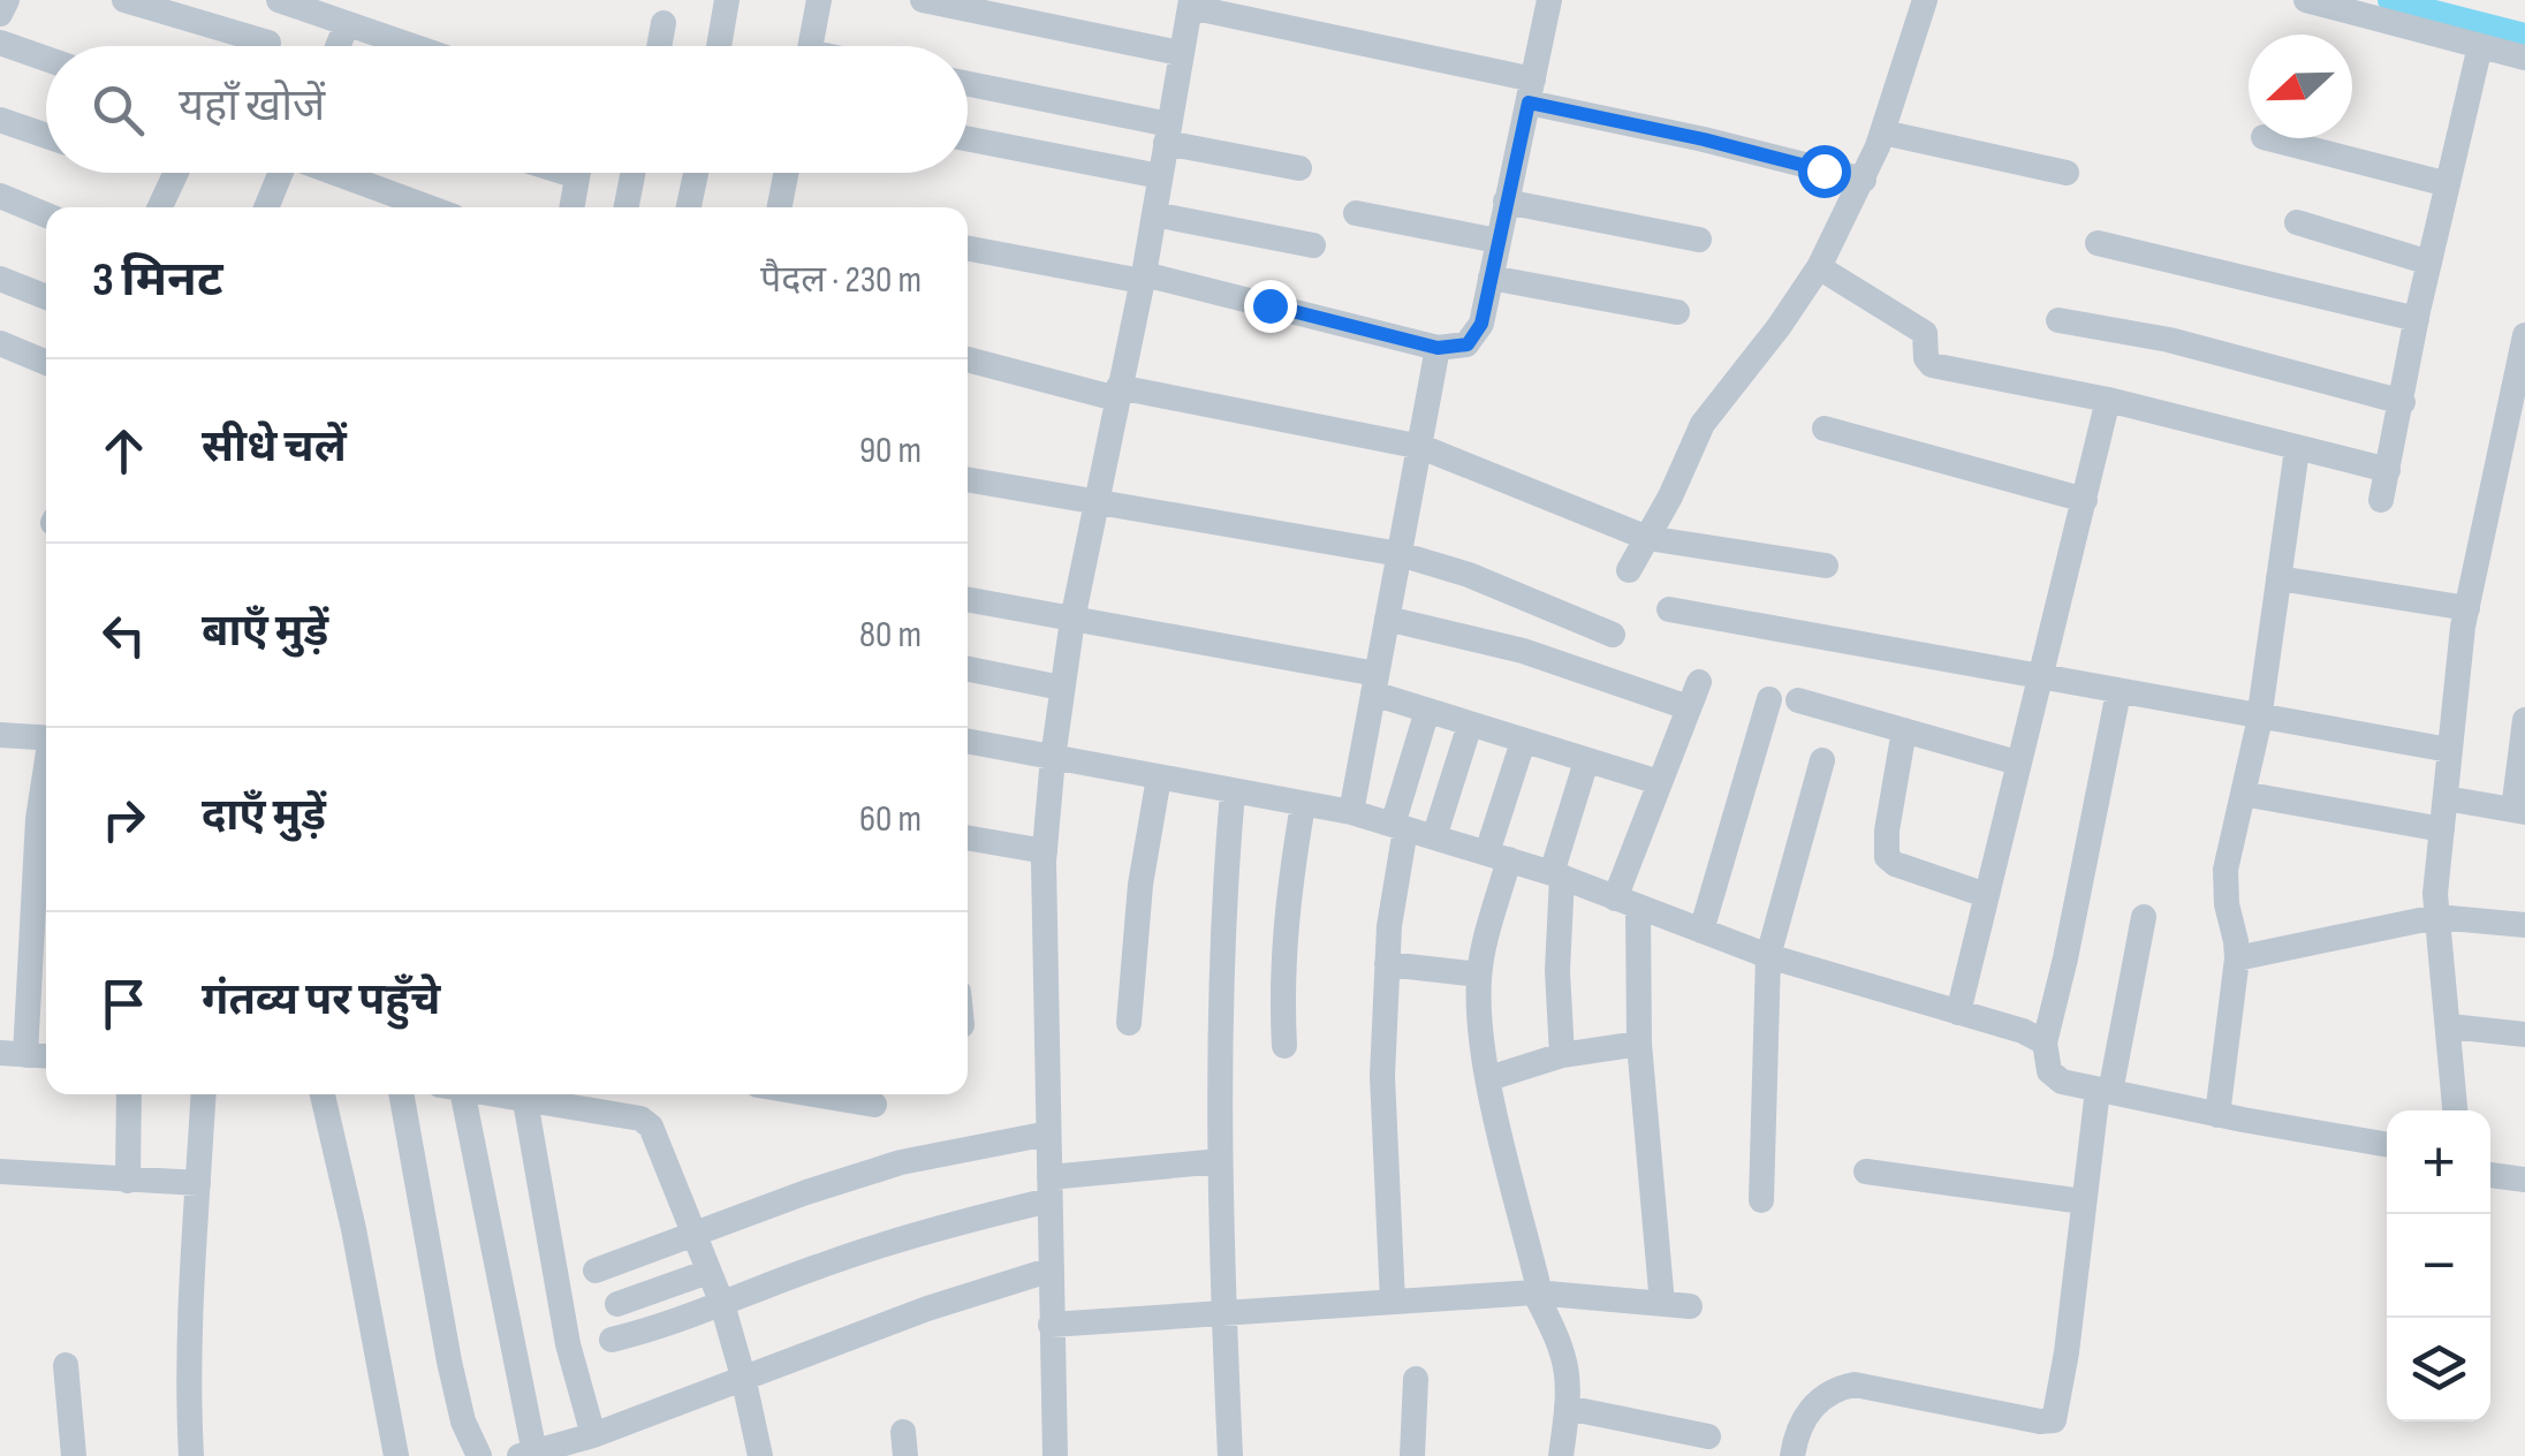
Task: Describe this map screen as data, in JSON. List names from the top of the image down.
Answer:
{
  "north": "left",
  "page": {
    "search": "यहाँ खोजें",
    "heading": ["3 मिनट", "पैदल · 230 m"],
    "list": [
      ["सीधे चलें", "90 m"],
      ["बाएँ मुड़ें", "80 m"],
      ["दाएँ मुड़ें", "60 m"],
      "गंतव्य पर पहुँचे"
    ],
    "map_buttons": ["+", "−"]
  }
}
